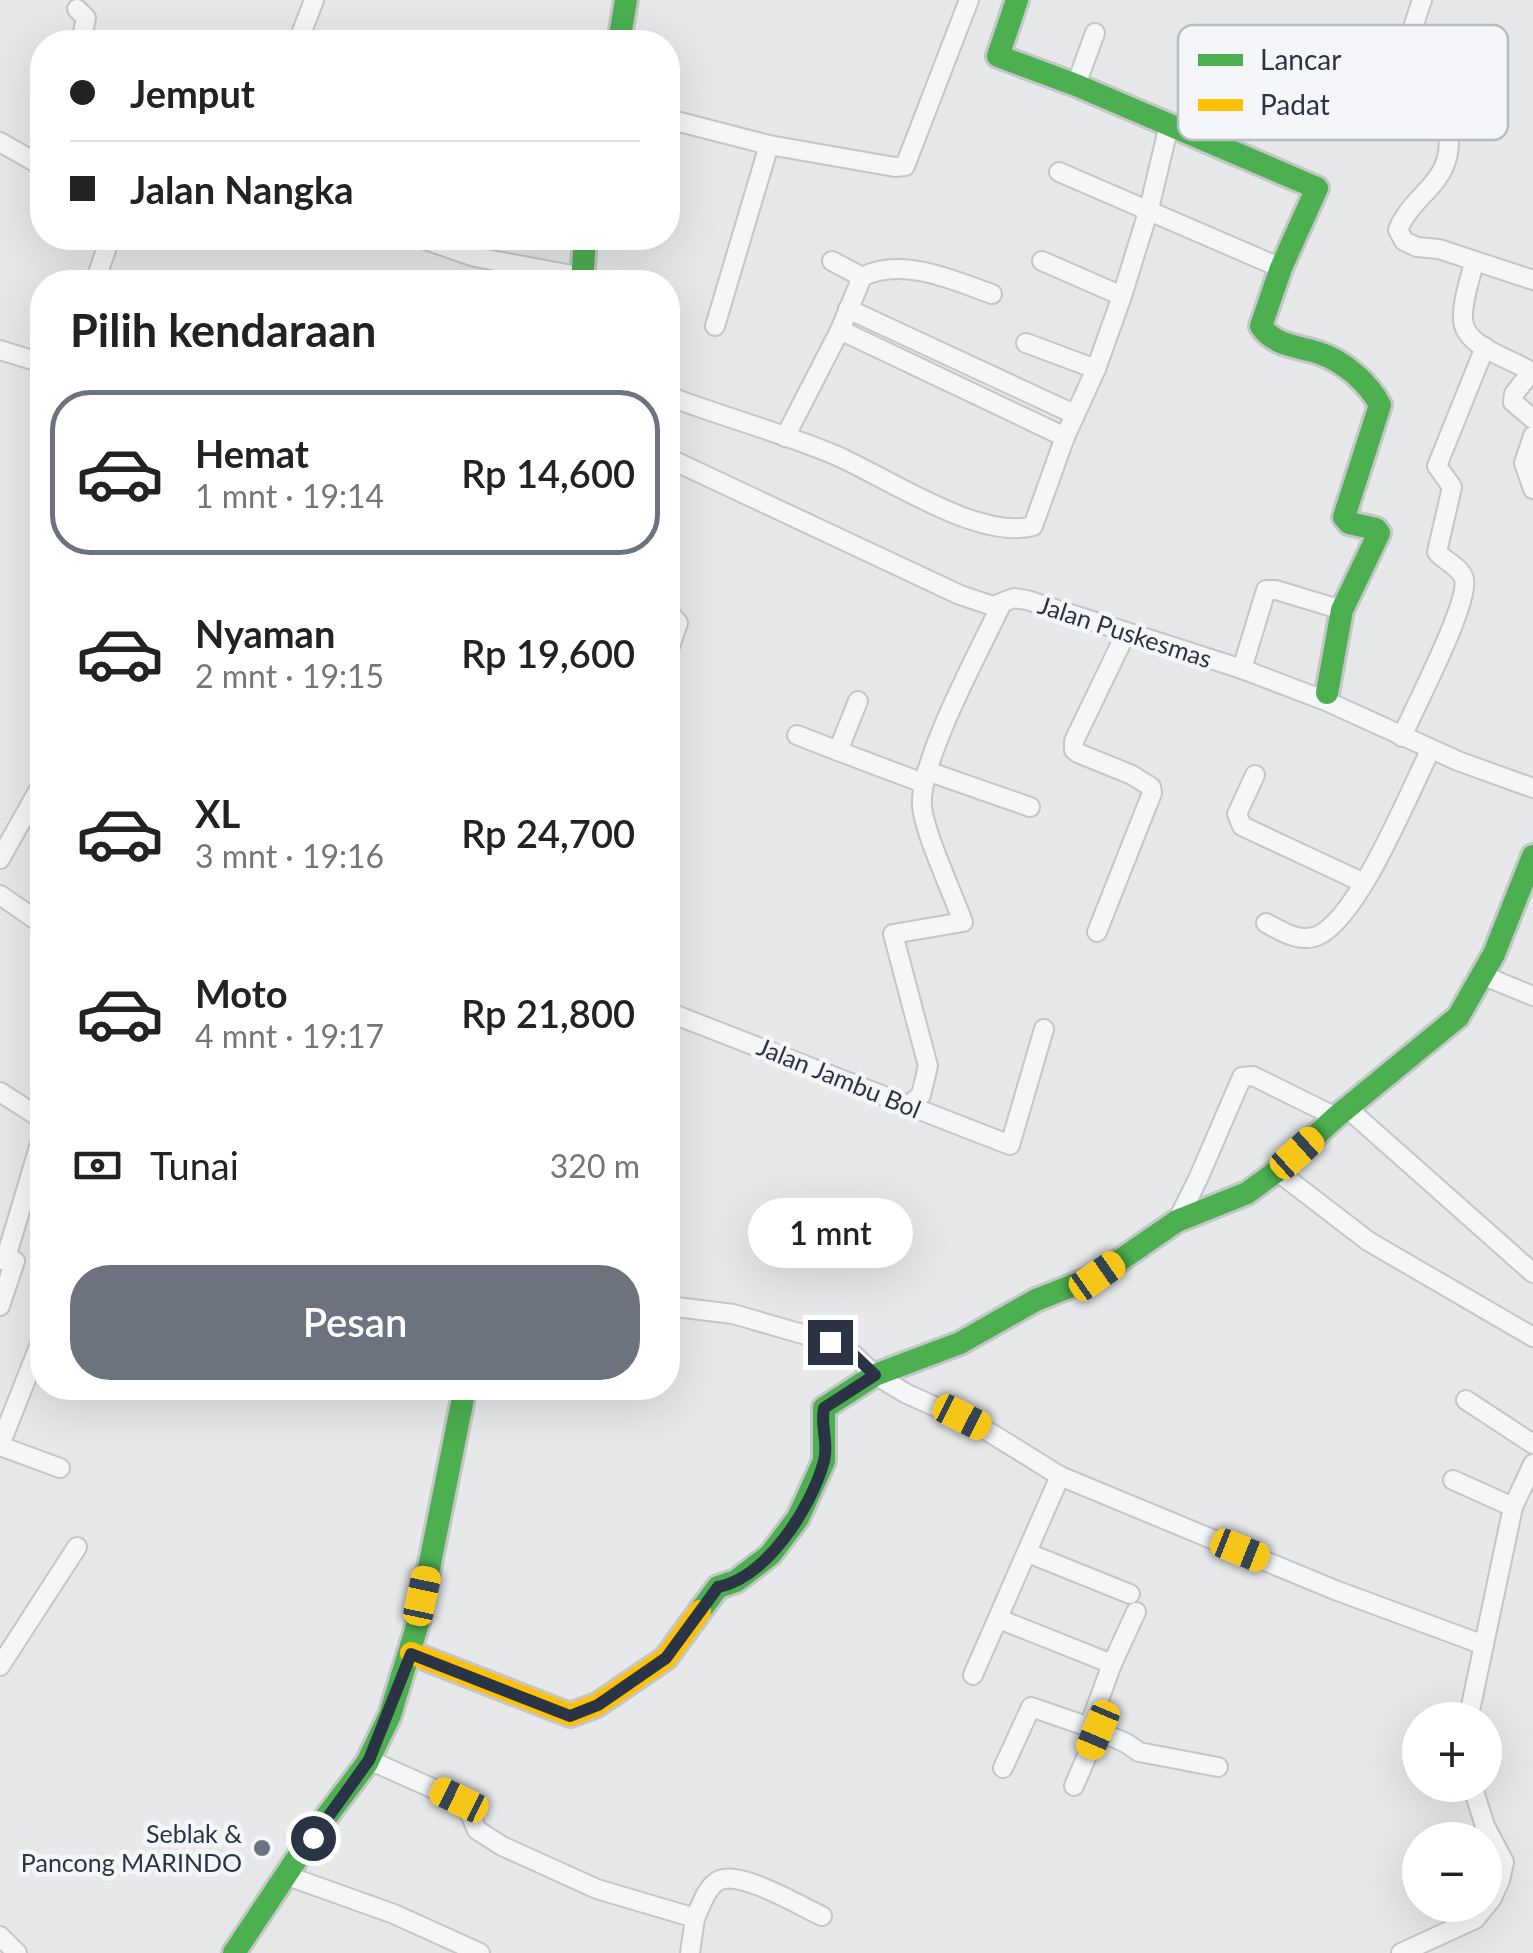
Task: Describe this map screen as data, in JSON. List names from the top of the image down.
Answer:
{
  "streets": {
    "street": ["Jalan Puskesmas", "Jalan Jambu Bol"]
  },
  "places": ["Seblak & Pancong MARINDO"],
  "legend": ["Lancar", "Padat"],
  "page": {
    "banner": ["Jemput", "Jalan Nangka"],
    "heading": "Pilih kendaraan",
    "list": [
      {
        "name": "Hemat",
        "note": "1 mnt · 19:14",
        "value": "Rp 14,600"
      },
      {
        "name": "Nyaman",
        "note": "2 mnt · 19:15",
        "value": "Rp 19,600"
      },
      {
        "name": "XL",
        "note": "3 mnt · 19:16",
        "value": "Rp 24,700"
      },
      {
        "name": "Moto",
        "note": "4 mnt · 19:17",
        "value": "Rp 21,800"
      }
    ],
    "pay": ["Tunai", "320 m"],
    "bubble": "1 mnt",
    "buttons": "Pesan",
    "map_buttons": ["+", "−"]
  }
}
